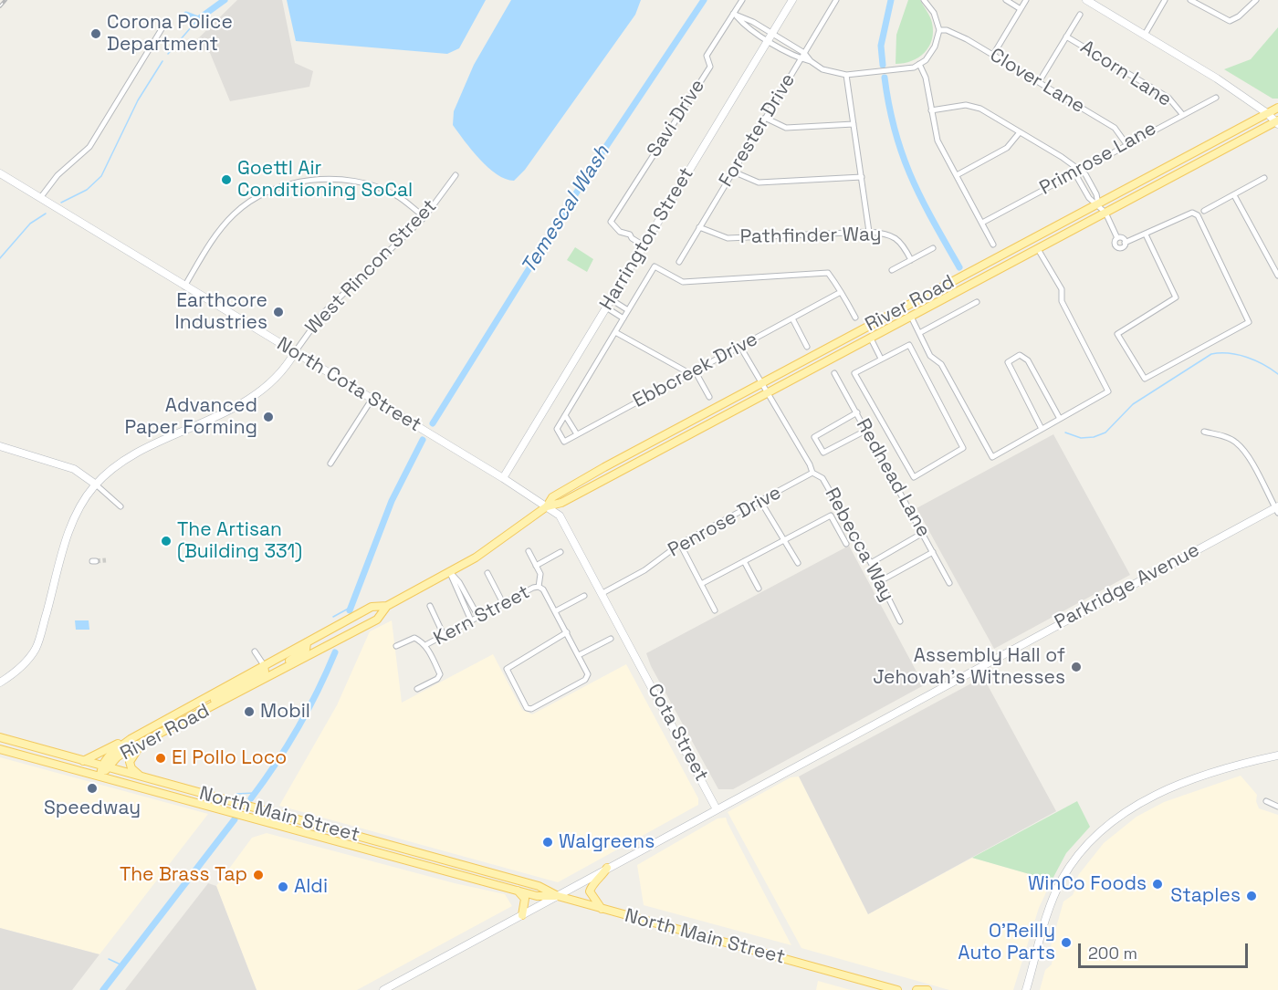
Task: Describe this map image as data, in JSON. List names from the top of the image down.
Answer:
{
  "streets": {
    "main road": ["River Road", "North Main Street"],
    "street": [
      "Acorn Lane",
      "Clover Lane",
      "Savi Drive",
      "Forester Drive",
      "Primrose Lane",
      "Pathfinder Way",
      "Harrington Street",
      "West Rincon Street",
      "Ebbcreek Drive",
      "North Cota Street",
      "Redhead Lane",
      "Penrose Drive",
      "Rebecca Way",
      "Parkridge Avenue",
      "Kern Street",
      "Cota Street"
    ]
  },
  "crossings": [
    ["Acorn Lane", "Primrose Lane"],
    ["Clover Lane", "Primrose Lane"],
    ["Savi Drive", "Harrington Street"],
    ["Forester Drive", "Pathfinder Way"],
    ["Harrington Street", "North Cota Street"],
    ["West Rincon Street", "North Cota Street"],
    ["River Road", "North Cota Street"],
    ["River Road", "North Main Street"],
    ["North Cota Street", "Penrose Drive"],
    ["North Cota Street", "Cota Street"],
    ["Penrose Drive", "Rebecca Way"],
    ["Parkridge Avenue", "Cota Street"],
    ["Parkridge Avenue", "North Main Street"]
  ],
  "water": ["Temescal Wash"],
  "places": [
    "Corona Police Department",
    "Goettl Air Conditioning SoCal",
    "Earthcore Industries",
    "Advanced Paper Forming",
    "The Artisan (Building 331)",
    "Assembly Hall of Jehovah's Witnesses",
    "Mobil",
    "El Pollo Loco",
    "Speedway",
    "Walgreens",
    "The Brass Tap",
    "WinCo Foods",
    "Aldi",
    "Staples",
    "O'Reilly Auto Parts"
  ],
  "scale_bar": "200 m"
}
